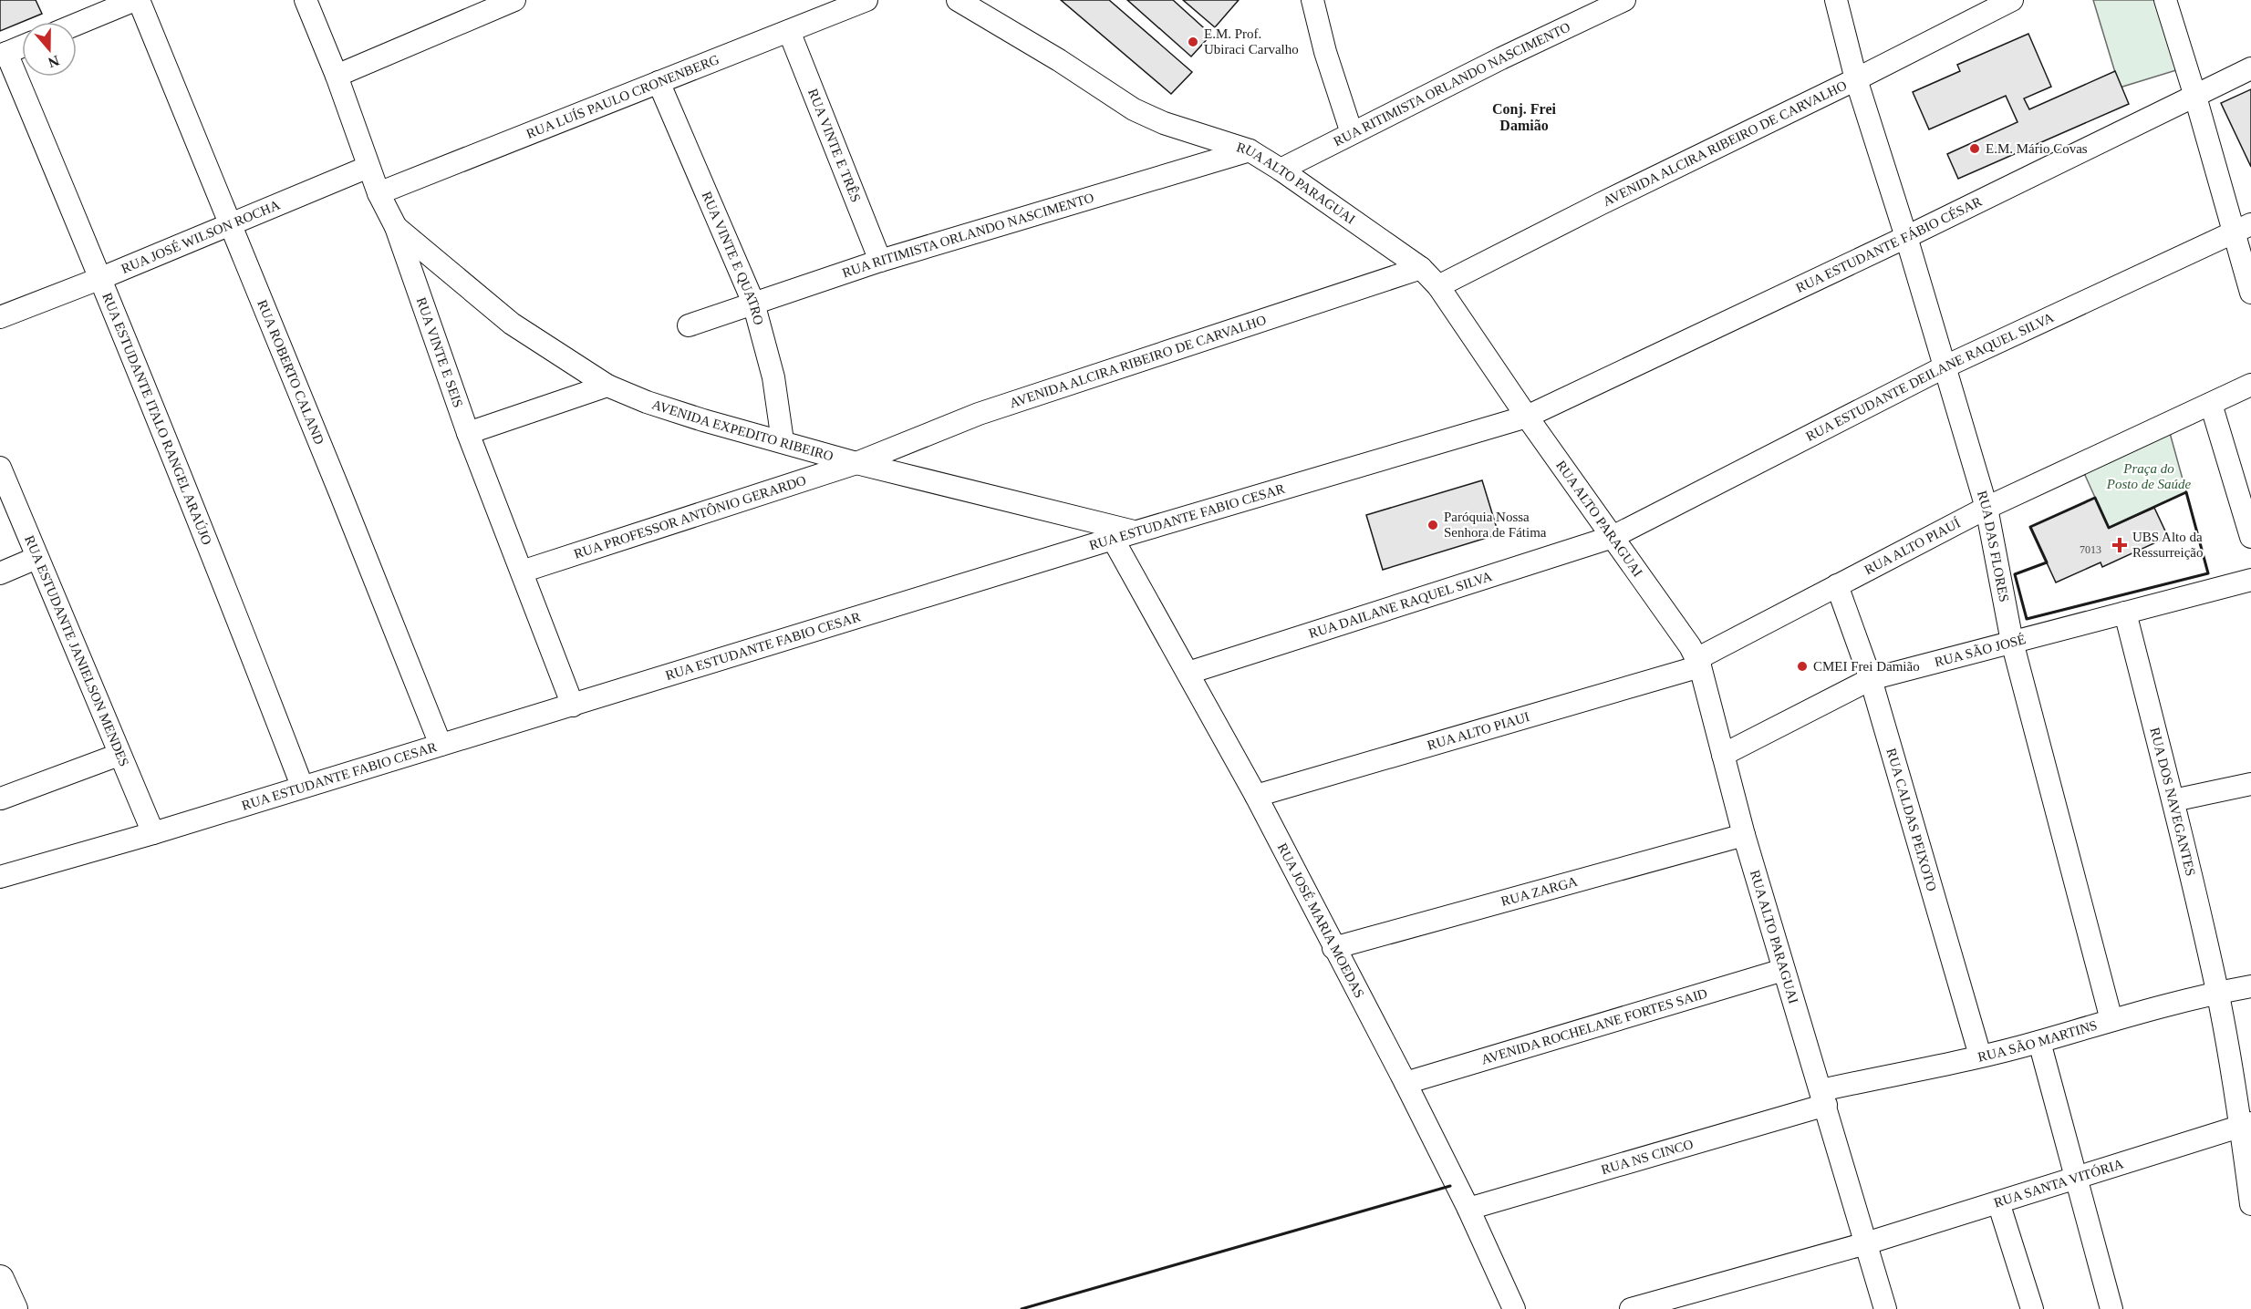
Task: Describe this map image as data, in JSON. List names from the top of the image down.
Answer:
{
  "streets": {
    "street": [
      "RUA RITIMISTA ORLANDO NASCIMENTO",
      "RUA LUÍS PAULO CRONENBERG",
      "AVENIDA ALCIRA RIBEIRO DE CARVALHO",
      "RUA VINTE E TRÊS",
      "RUA ALTO PARAGUAI",
      "RUA JOSÉ WILSON ROCHA",
      "RUA ESTUDANTE FÁBIO CÉSAR",
      "RUA VINTE E QUATRO",
      "RUA VINTE E SEIS",
      "RUA ROBERTO CALAND",
      "RUA ESTUDANTE DEILANE RAQUEL SILVA",
      "RUA ESTUDANTE ITALO RANGEL ARAÚJO",
      "AVENIDA EXPEDITO RIBEIRO",
      "RUA ESTUDANTE FABIO CESAR",
      "RUA PROFESSOR ANTÔNIO GERARDO",
      "RUA ALTO PIAUÍ",
      "RUA DAS FLORES",
      "RUA DAILANE RAQUEL SILVA",
      "RUA SÃO JOSÉ",
      "RUA ESTUDANTE JANIELSON MENDES",
      "RUA ALTO PIAUI",
      "RUA DOS NAVEGANTES",
      "RUA CALDAS PEIXOTO",
      "RUA ZARGA",
      "RUA JOSÉ MARIA MOEDAS",
      "AVENIDA ROCHELANE FORTES SAID",
      "RUA SÃO MARTINS",
      "RUA NS CINCO",
      "RUA SANTA VITÓRIA"
    ]
  },
  "crossings": [
    ["RUA RITIMISTA ORLANDO NASCIMENTO", "RUA VINTE E TRÊS"],
    ["RUA RITIMISTA ORLANDO NASCIMENTO", "RUA ALTO PARAGUAI"],
    ["RUA RITIMISTA ORLANDO NASCIMENTO", "RUA VINTE E QUATRO"],
    ["RUA LUÍS PAULO CRONENBERG", "RUA VINTE E TRÊS"],
    ["RUA LUÍS PAULO CRONENBERG", "RUA VINTE E QUATRO"],
    ["RUA LUÍS PAULO CRONENBERG", "RUA VINTE E SEIS"],
    ["AVENIDA ALCIRA RIBEIRO DE CARVALHO", "RUA ALTO PARAGUAI"],
    ["AVENIDA ALCIRA RIBEIRO DE CARVALHO", "AVENIDA EXPEDITO RIBEIRO"],
    ["AVENIDA ALCIRA RIBEIRO DE CARVALHO", "RUA PROFESSOR ANTÔNIO GERARDO"],
    ["AVENIDA ALCIRA RIBEIRO DE CARVALHO", "RUA DAS FLORES"],
    ["RUA ALTO PARAGUAI", "RUA ESTUDANTE FÁBIO CÉSAR"],
    ["RUA ALTO PARAGUAI", "RUA ESTUDANTE DEILANE RAQUEL SILVA"],
    ["RUA ALTO PARAGUAI", "RUA ESTUDANTE FABIO CESAR"],
    ["RUA ALTO PARAGUAI", "RUA ALTO PIAUÍ"],
    ["RUA ALTO PARAGUAI", "RUA DAILANE RAQUEL SILVA"],
    ["RUA ALTO PARAGUAI", "RUA SÃO JOSÉ"],
    ["RUA ALTO PARAGUAI", "RUA ALTO PIAUI"],
    ["RUA ALTO PARAGUAI", "RUA ZARGA"],
    ["RUA ALTO PARAGUAI", "AVENIDA ROCHELANE FORTES SAID"],
    ["RUA ALTO PARAGUAI", "RUA SÃO MARTINS"],
    ["RUA ALTO PARAGUAI", "RUA NS CINCO"],
    ["RUA ALTO PARAGUAI", "RUA SANTA VITÓRIA"],
    ["RUA JOSÉ WILSON ROCHA", "RUA VINTE E SEIS"],
    ["RUA JOSÉ WILSON ROCHA", "RUA ROBERTO CALAND"],
    ["RUA JOSÉ WILSON ROCHA", "RUA ESTUDANTE ITALO RANGEL ARAÚJO"],
    ["RUA ESTUDANTE FÁBIO CÉSAR", "RUA ESTUDANTE FABIO CESAR"],
    ["RUA ESTUDANTE FÁBIO CÉSAR", "RUA DAS FLORES"],
    ["RUA VINTE E QUATRO", "AVENIDA EXPEDITO RIBEIRO"],
    ["RUA VINTE E SEIS", "AVENIDA EXPEDITO RIBEIRO"],
    ["RUA VINTE E SEIS", "RUA ESTUDANTE FABIO CESAR"],
    ["RUA VINTE E SEIS", "RUA PROFESSOR ANTÔNIO GERARDO"],
    ["RUA ROBERTO CALAND", "RUA ESTUDANTE FABIO CESAR"],
    ["RUA ESTUDANTE DEILANE RAQUEL SILVA", "RUA DAS FLORES"],
    ["RUA ESTUDANTE DEILANE RAQUEL SILVA", "RUA DAILANE RAQUEL SILVA"],
    ["RUA ESTUDANTE ITALO RANGEL ARAÚJO", "RUA ESTUDANTE FABIO CESAR"],
    ["AVENIDA EXPEDITO RIBEIRO", "RUA ESTUDANTE FABIO CESAR"],
    ["AVENIDA EXPEDITO RIBEIRO", "RUA PROFESSOR ANTÔNIO GERARDO"],
    ["RUA ESTUDANTE FABIO CESAR", "RUA ESTUDANTE JANIELSON MENDES"],
    ["RUA ESTUDANTE FABIO CESAR", "RUA JOSÉ MARIA MOEDAS"],
    ["RUA ALTO PIAUÍ", "RUA DAS FLORES"],
    ["RUA ALTO PIAUÍ", "RUA ALTO PIAUI"],
    ["RUA ALTO PIAUÍ", "RUA CALDAS PEIXOTO"],
    ["RUA DAS FLORES", "RUA SÃO JOSÉ"],
    ["RUA DAS FLORES", "RUA SÃO MARTINS"],
    ["RUA DAILANE RAQUEL SILVA", "RUA JOSÉ MARIA MOEDAS"],
    ["RUA SÃO JOSÉ", "RUA DOS NAVEGANTES"],
    ["RUA SÃO JOSÉ", "RUA CALDAS PEIXOTO"],
    ["RUA ALTO PIAUI", "RUA JOSÉ MARIA MOEDAS"],
    ["RUA DOS NAVEGANTES", "RUA SÃO MARTINS"],
    ["RUA CALDAS PEIXOTO", "RUA SÃO MARTINS"],
    ["RUA ZARGA", "RUA JOSÉ MARIA MOEDAS"],
    ["RUA JOSÉ MARIA MOEDAS", "AVENIDA ROCHELANE FORTES SAID"],
    ["RUA JOSÉ MARIA MOEDAS", "RUA NS CINCO"],
    ["RUA SÃO MARTINS", "RUA NS CINCO"]
  ],
  "districts": ["Conj. Frei Damião"],
  "parks": ["Praça do Posto de Saúde"],
  "places": {
    "other": [
      "E.M. Prof. Ubiraci Carvalho",
      "E.M. Mário Covas",
      "Paróquia Nossa Senhora de Fátima",
      "CMEI Frei Damião"
    ],
    "health": ["UBS Alto da Ressurreição"]
  },
  "house_numbers": ["7013"],
  "north": "bottom"
}
